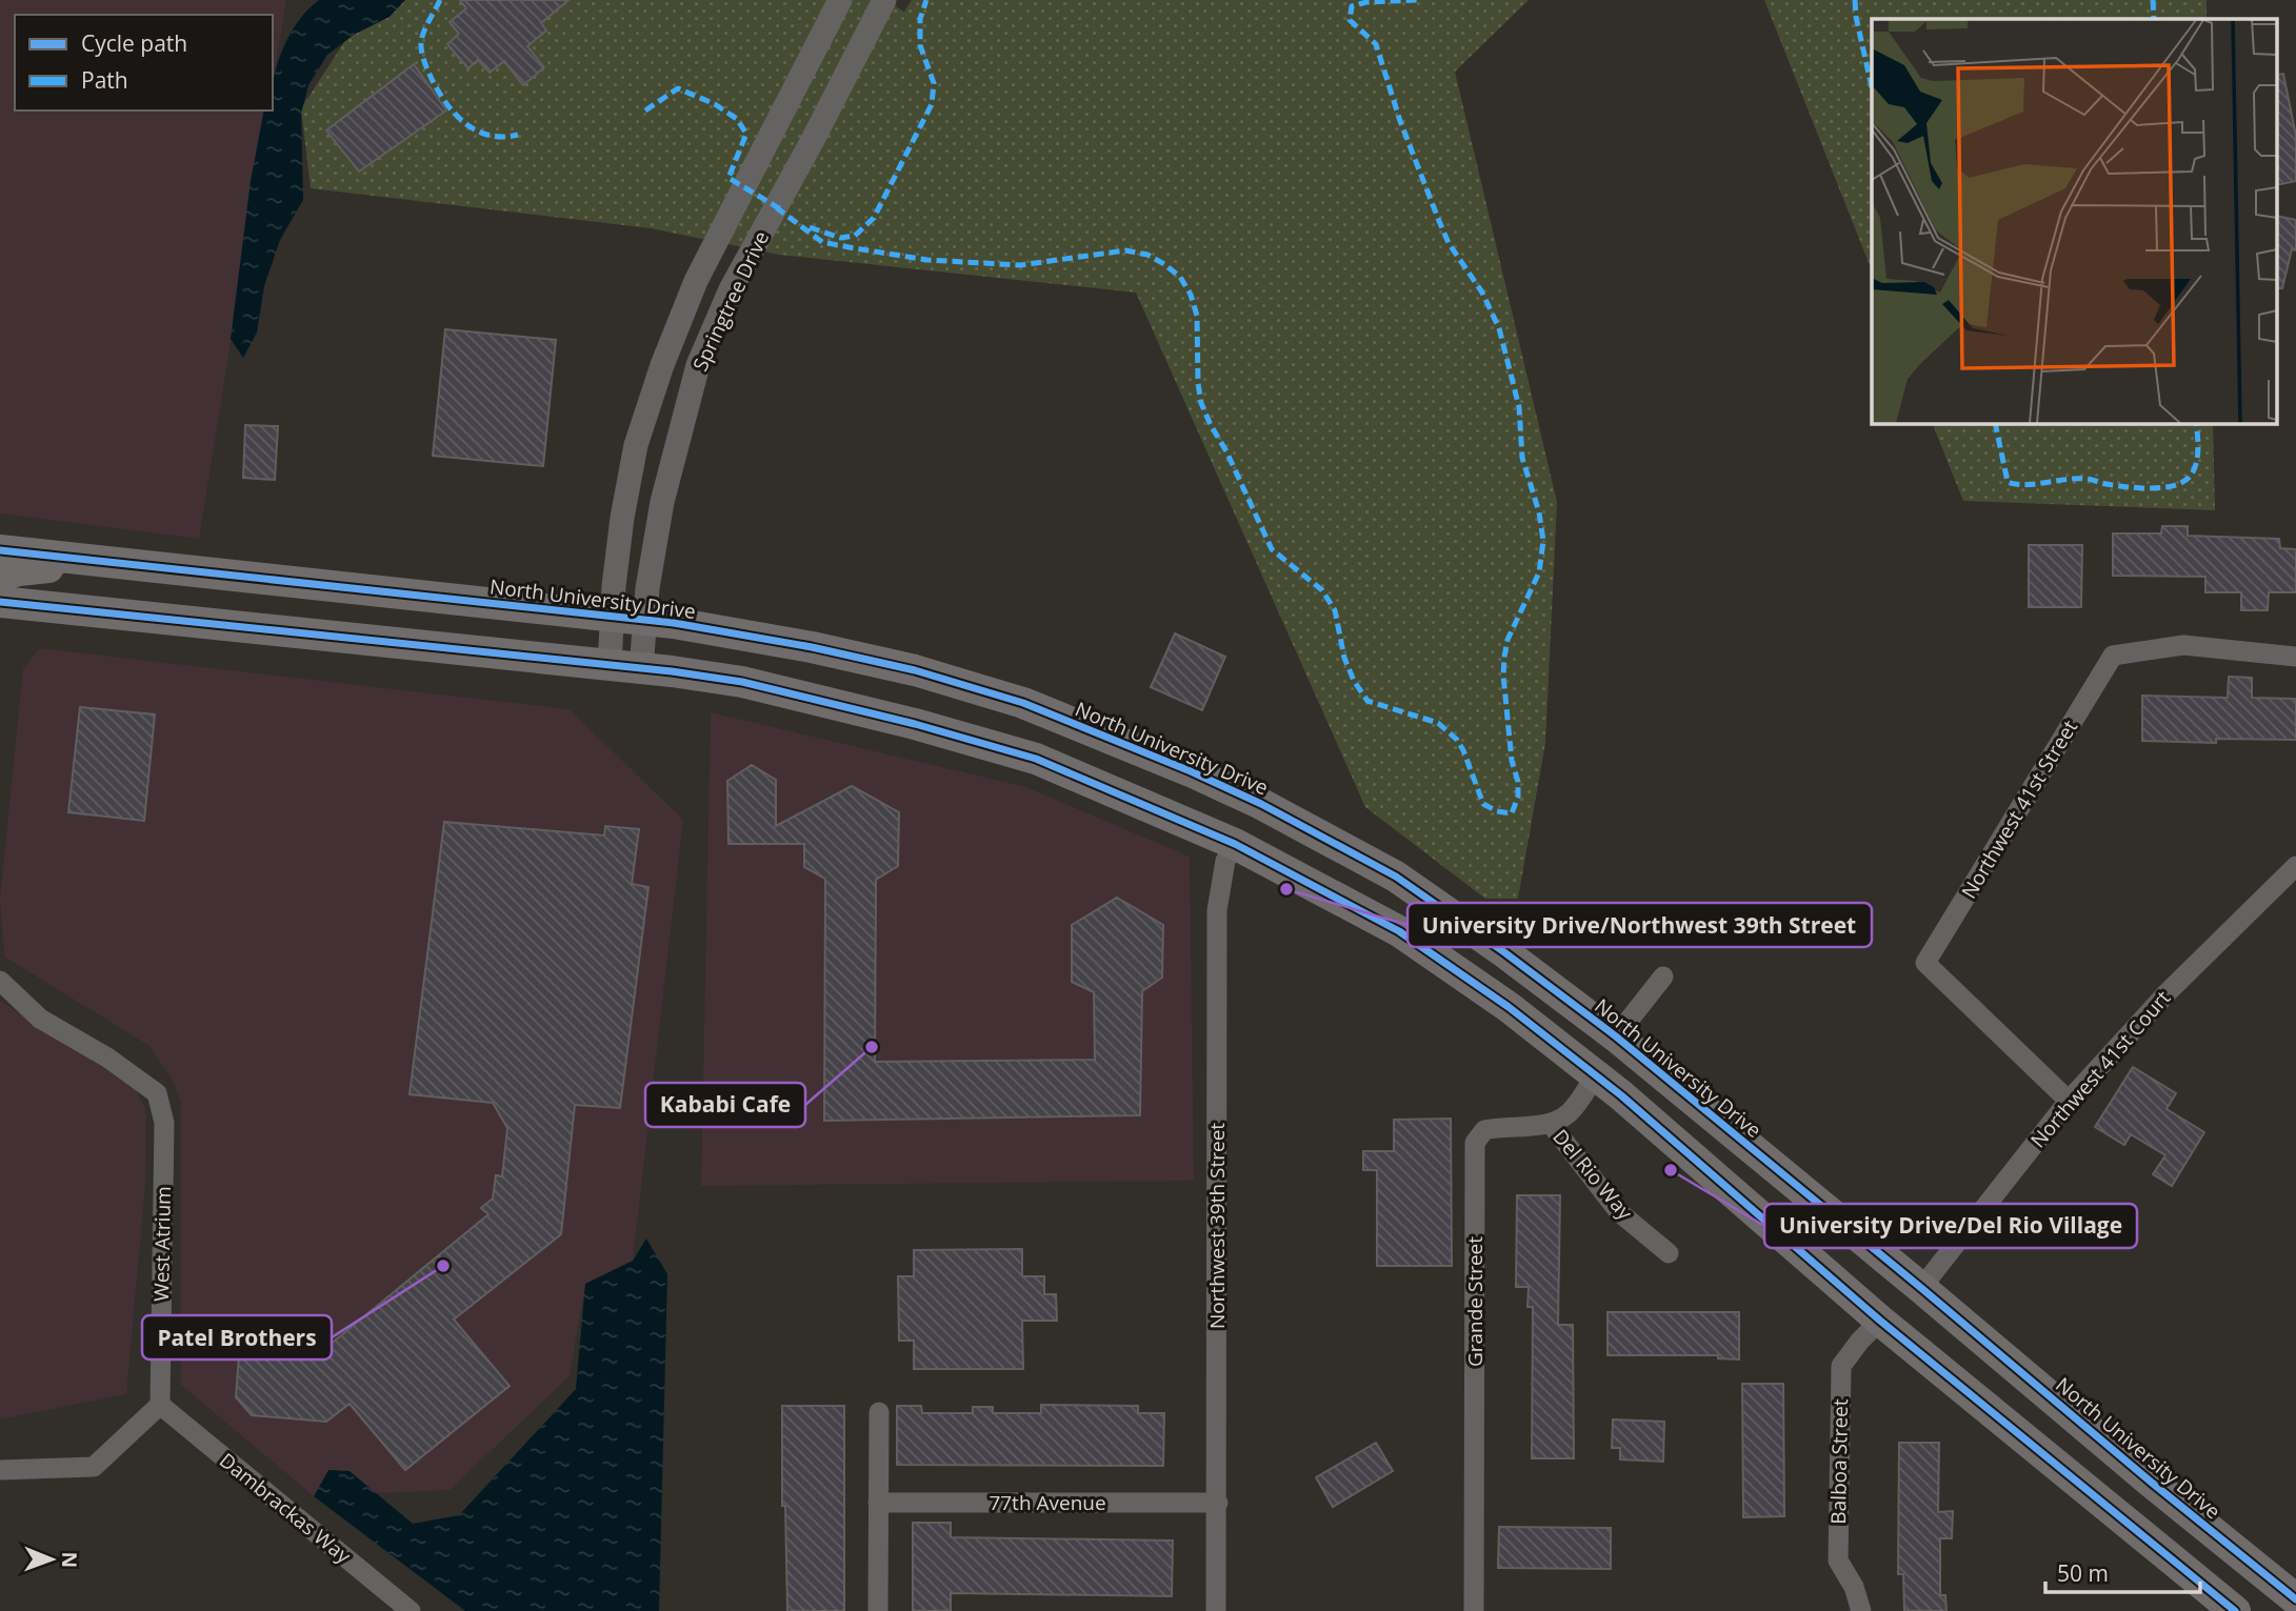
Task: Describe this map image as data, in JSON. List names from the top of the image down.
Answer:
{
  "streets": {
    "main road": ["North University Drive"],
    "street": [
      "Springtree Drive",
      "Northwest 41st Street",
      "Northwest 41st Court",
      "Del Rio Way",
      "Northwest 39th Street",
      "West Atrium",
      "Grande Street",
      "Balboa Street",
      "77th Avenue",
      "Dambrackas Way"
    ]
  },
  "crossings": [
    ["Springtree Drive", "North University Drive"],
    ["North University Drive", "Northwest 41st Court"],
    ["Northwest 41st Street", "Northwest 41st Court"],
    ["Del Rio Way", "Grande Street"],
    ["Northwest 39th Street", "77th Avenue"],
    ["West Atrium", "Dambrackas Way"]
  ],
  "places": [
    "University Drive/Northwest 39th Street",
    "Kababi Cafe",
    "University Drive/Del Rio Village",
    "Patel Brothers"
  ],
  "legend": ["Cycle path", "Path"],
  "scale_bar": "50 m",
  "north": "right"
}
